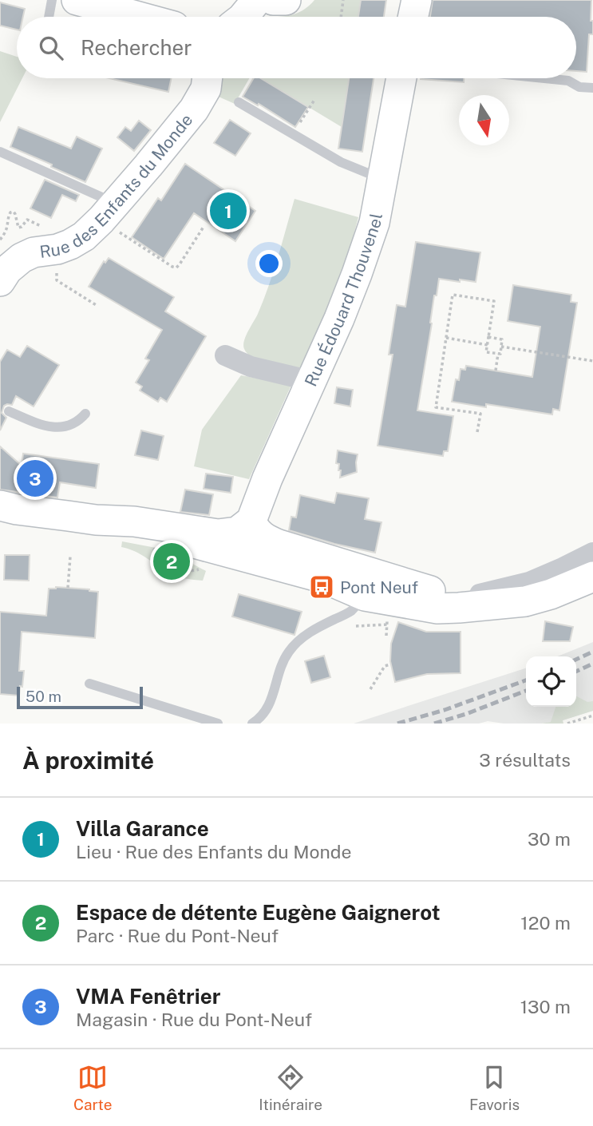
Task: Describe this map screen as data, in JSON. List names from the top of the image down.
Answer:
{
  "streets": {
    "street": ["Rue des Enfants du Monde", "Rue Édouard Thouvenel"]
  },
  "places": {
    "bus stop": ["Pont Neuf"]
  },
  "scale_bar": "50 m",
  "north": "bottom",
  "page": {
    "search": "Rechercher",
    "pins": ["1", "3", "2"],
    "scale": "50 m",
    "heading": ["À proximité", "3 résultats"],
    "list": [
      {
        "mark": "1",
        "name": "Villa Garance",
        "note": "Lieu · Rue des Enfants du Monde",
        "value": "30 m"
      },
      {
        "mark": "2",
        "name": "Espace de détente Eugène Gaignerot",
        "note": "Parc · Rue du Pont-Neuf",
        "value": "120 m"
      },
      {
        "mark": "3",
        "name": "VMA Fenêtrier",
        "note": "Magasin · Rue du Pont-Neuf",
        "value": "130 m"
      }
    ],
    "nav": ["Carte", "Itinéraire", "Favoris"]
  }
}
